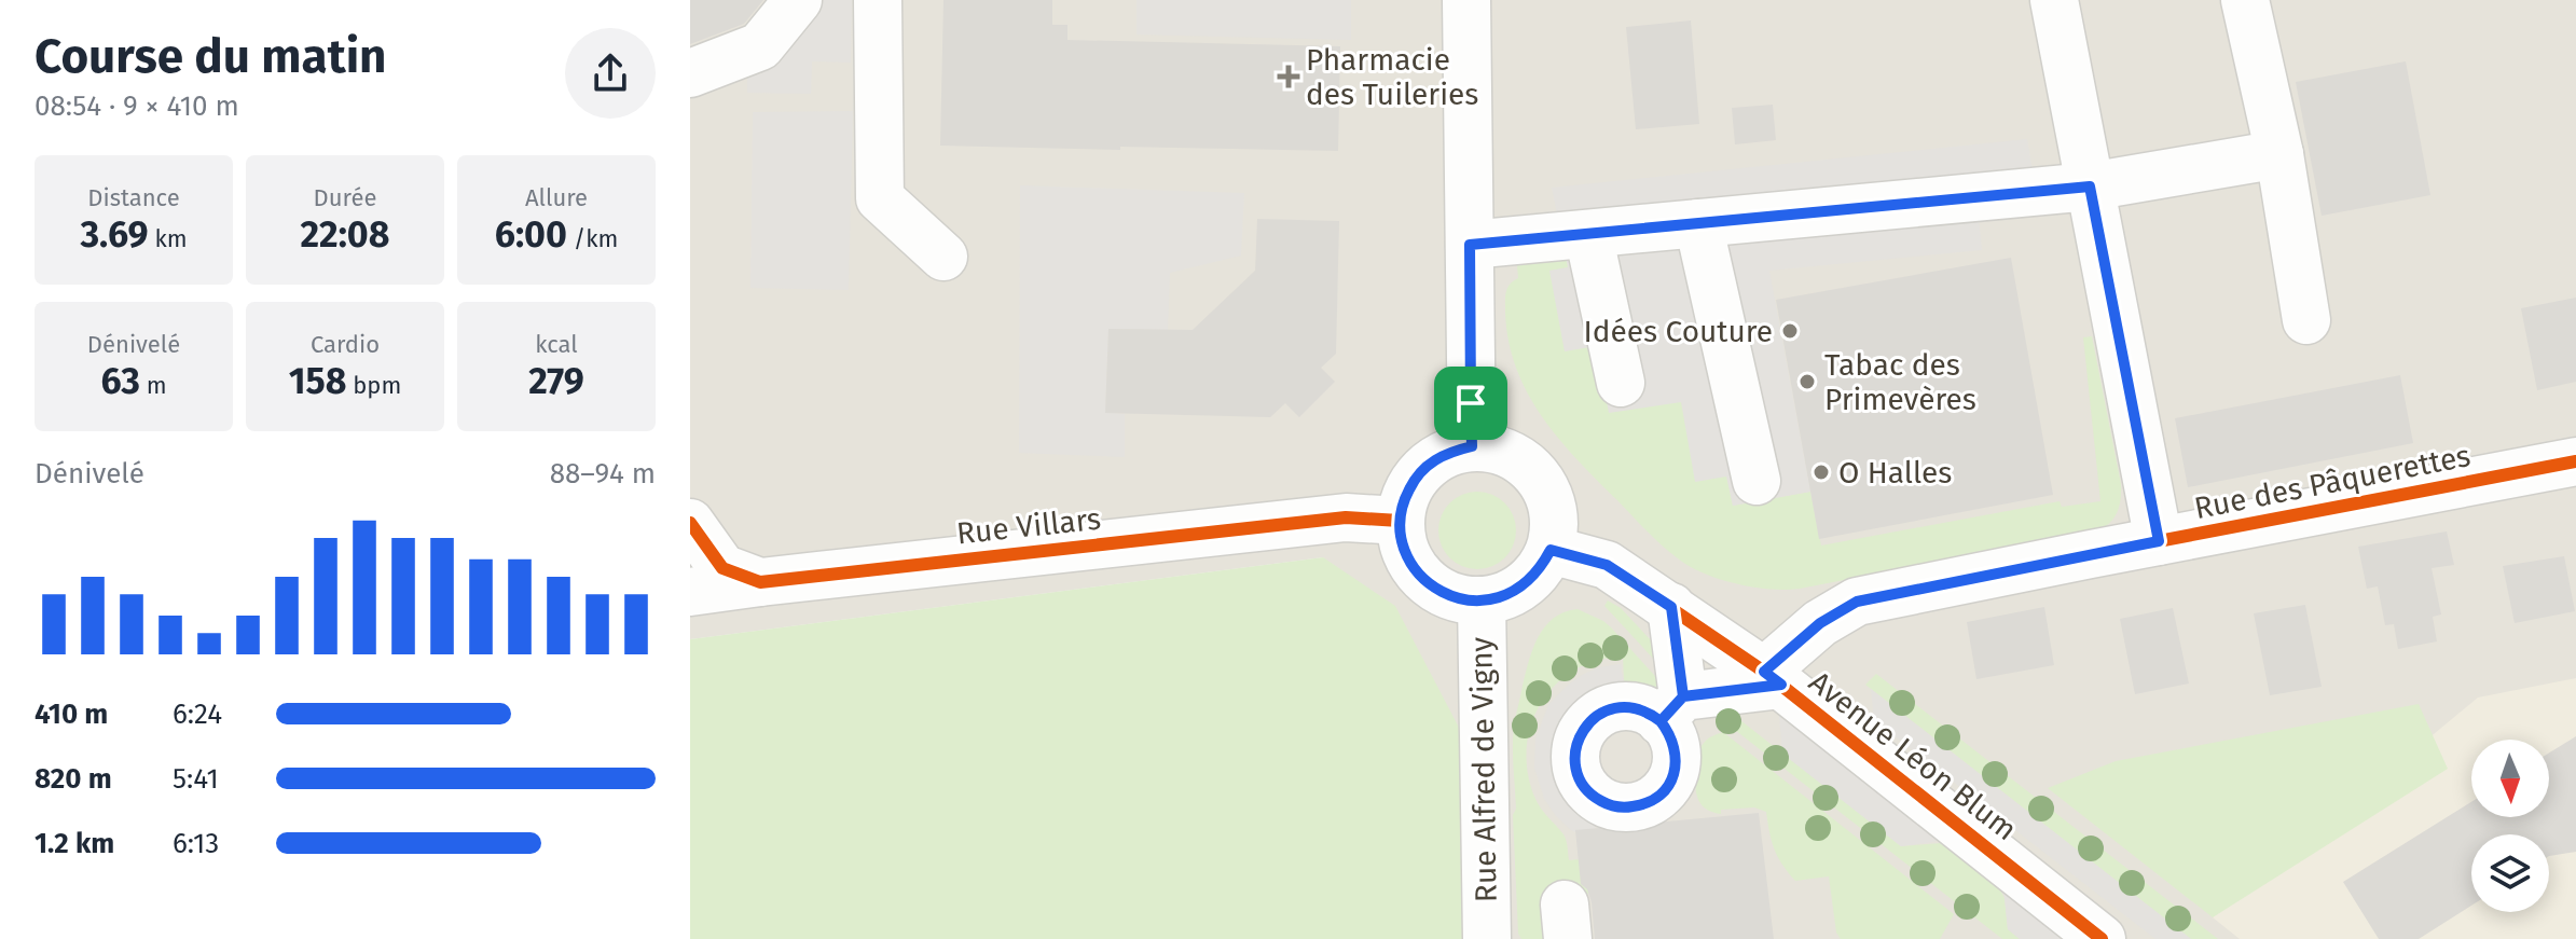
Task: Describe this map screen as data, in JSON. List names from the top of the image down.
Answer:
{
  "streets": {
    "street": [
      "Rue des Pâquerettes",
      "Rue Villars",
      "Avenue Léon Blum",
      "Rue Alfred de Vigny"
    ]
  },
  "crossings": [
    ["Rue des Pâquerettes", "Avenue Léon Blum"],
    ["Rue Villars", "Avenue Léon Blum"],
    ["Rue Villars", "Rue Alfred de Vigny"],
    ["Avenue Léon Blum", "Rue Alfred de Vigny"]
  ],
  "places": {
    "health": ["Pharmacie des Tuileries"],
    "other": ["Idées Couture", "Tabac des Primevères", "O Halles"]
  },
  "north": "bottom",
  "page": {
    "heading": ["Course du matin", "08:54 · 9 × 410 m"],
    "stats": [
      ["Distance", "3.69 km"],
      ["Durée", "22:08"],
      ["Allure", "6:00 /km"],
      ["Dénivelé", "63 m"],
      ["Cardio", "158 bpm"],
      ["kcal", "279"]
    ],
    "chart": ["Dénivelé", "88–94 m"],
    "list": [
      {
        "name": "410 m",
        "note": "6:24"
      },
      {
        "name": "820 m",
        "note": "5:41"
      },
      {
        "name": "1.2 km",
        "note": "6:13"
      }
    ]
  }
}
